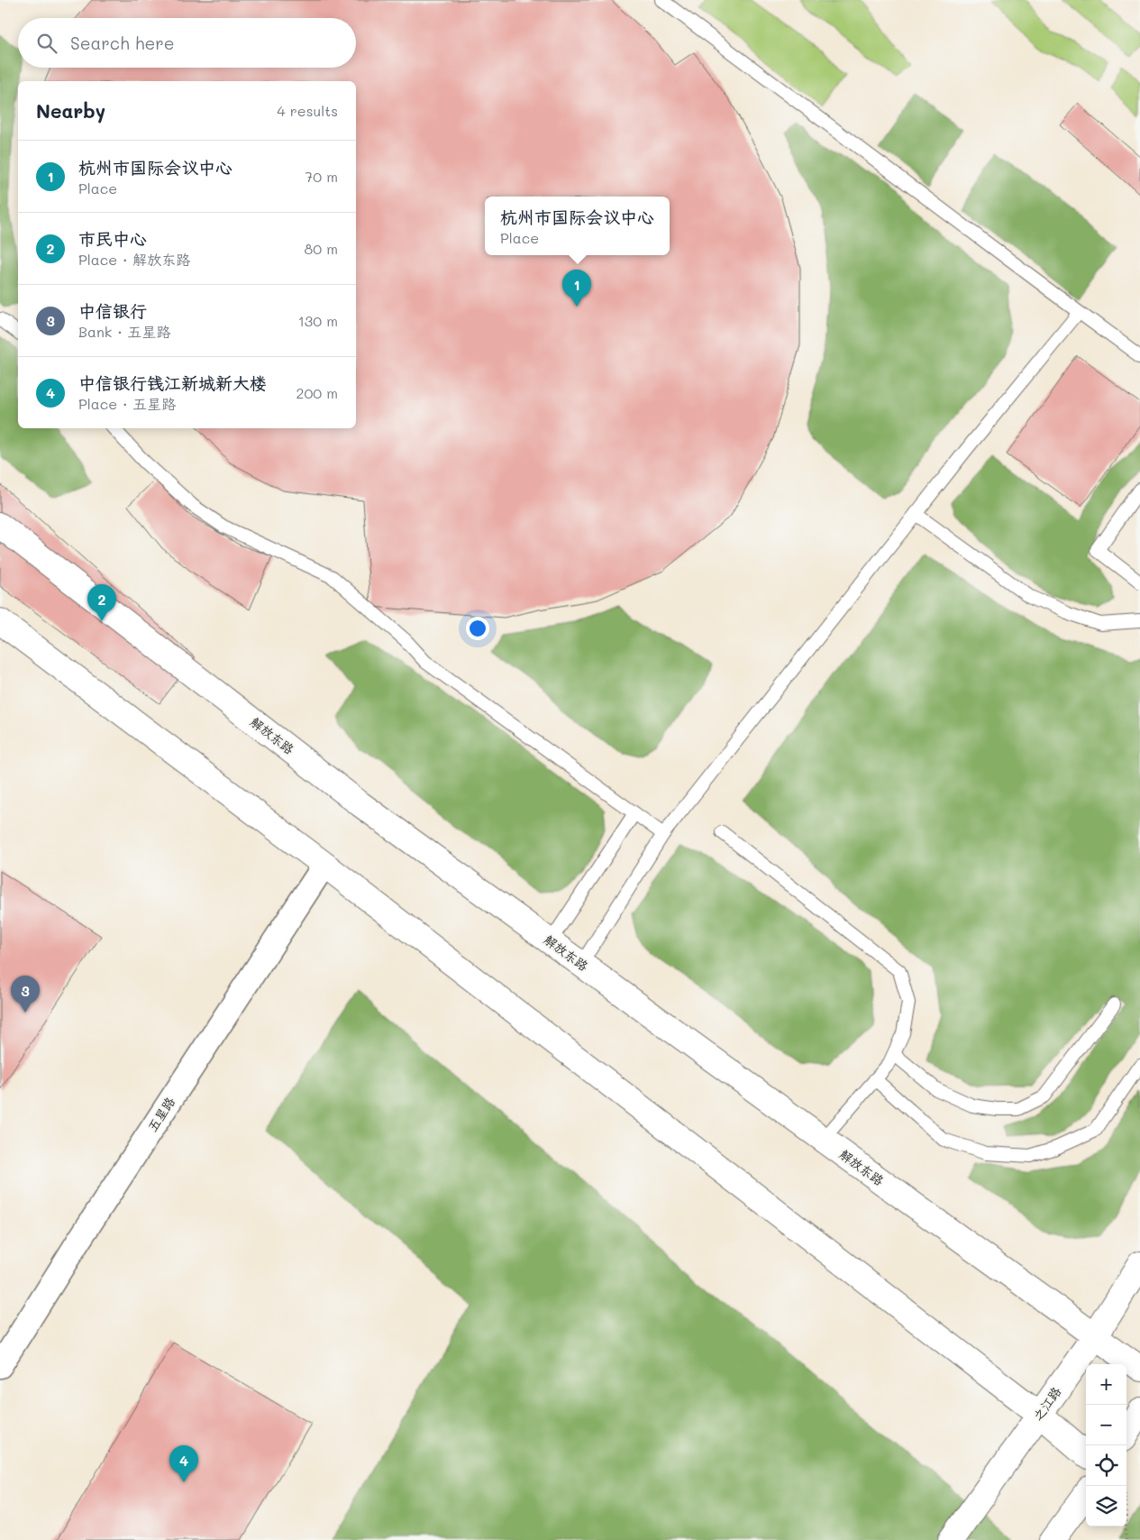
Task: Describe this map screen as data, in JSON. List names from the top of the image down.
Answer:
{
  "streets": {
    "main road": ["解放东路", "之江路"],
    "street": ["五星路"]
  },
  "crossings": [
    ["解放东路", "之江路"]
  ],
  "page": {
    "search": "Search here",
    "heading": ["Nearby", "4 results"],
    "list": [
      {
        "mark": "1",
        "name": "杭州市国际会议中心",
        "note": "Place",
        "value": "70 m"
      },
      {
        "mark": "2",
        "name": "市民中心",
        "note": "Place · 解放东路",
        "value": "80 m"
      },
      {
        "mark": "3",
        "name": "中信银行",
        "note": "Bank · 五星路",
        "value": "130 m"
      },
      {
        "mark": "4",
        "name": "中信银行钱江新城新大楼",
        "note": "Place · 五星路",
        "value": "200 m"
      }
    ],
    "popup": ["杭州市国际会议中心", "Place"],
    "pins": [
      "1",
      "2",
      "3",
      "4"
    ],
    "map_buttons": ["+", "−"]
  }
}
